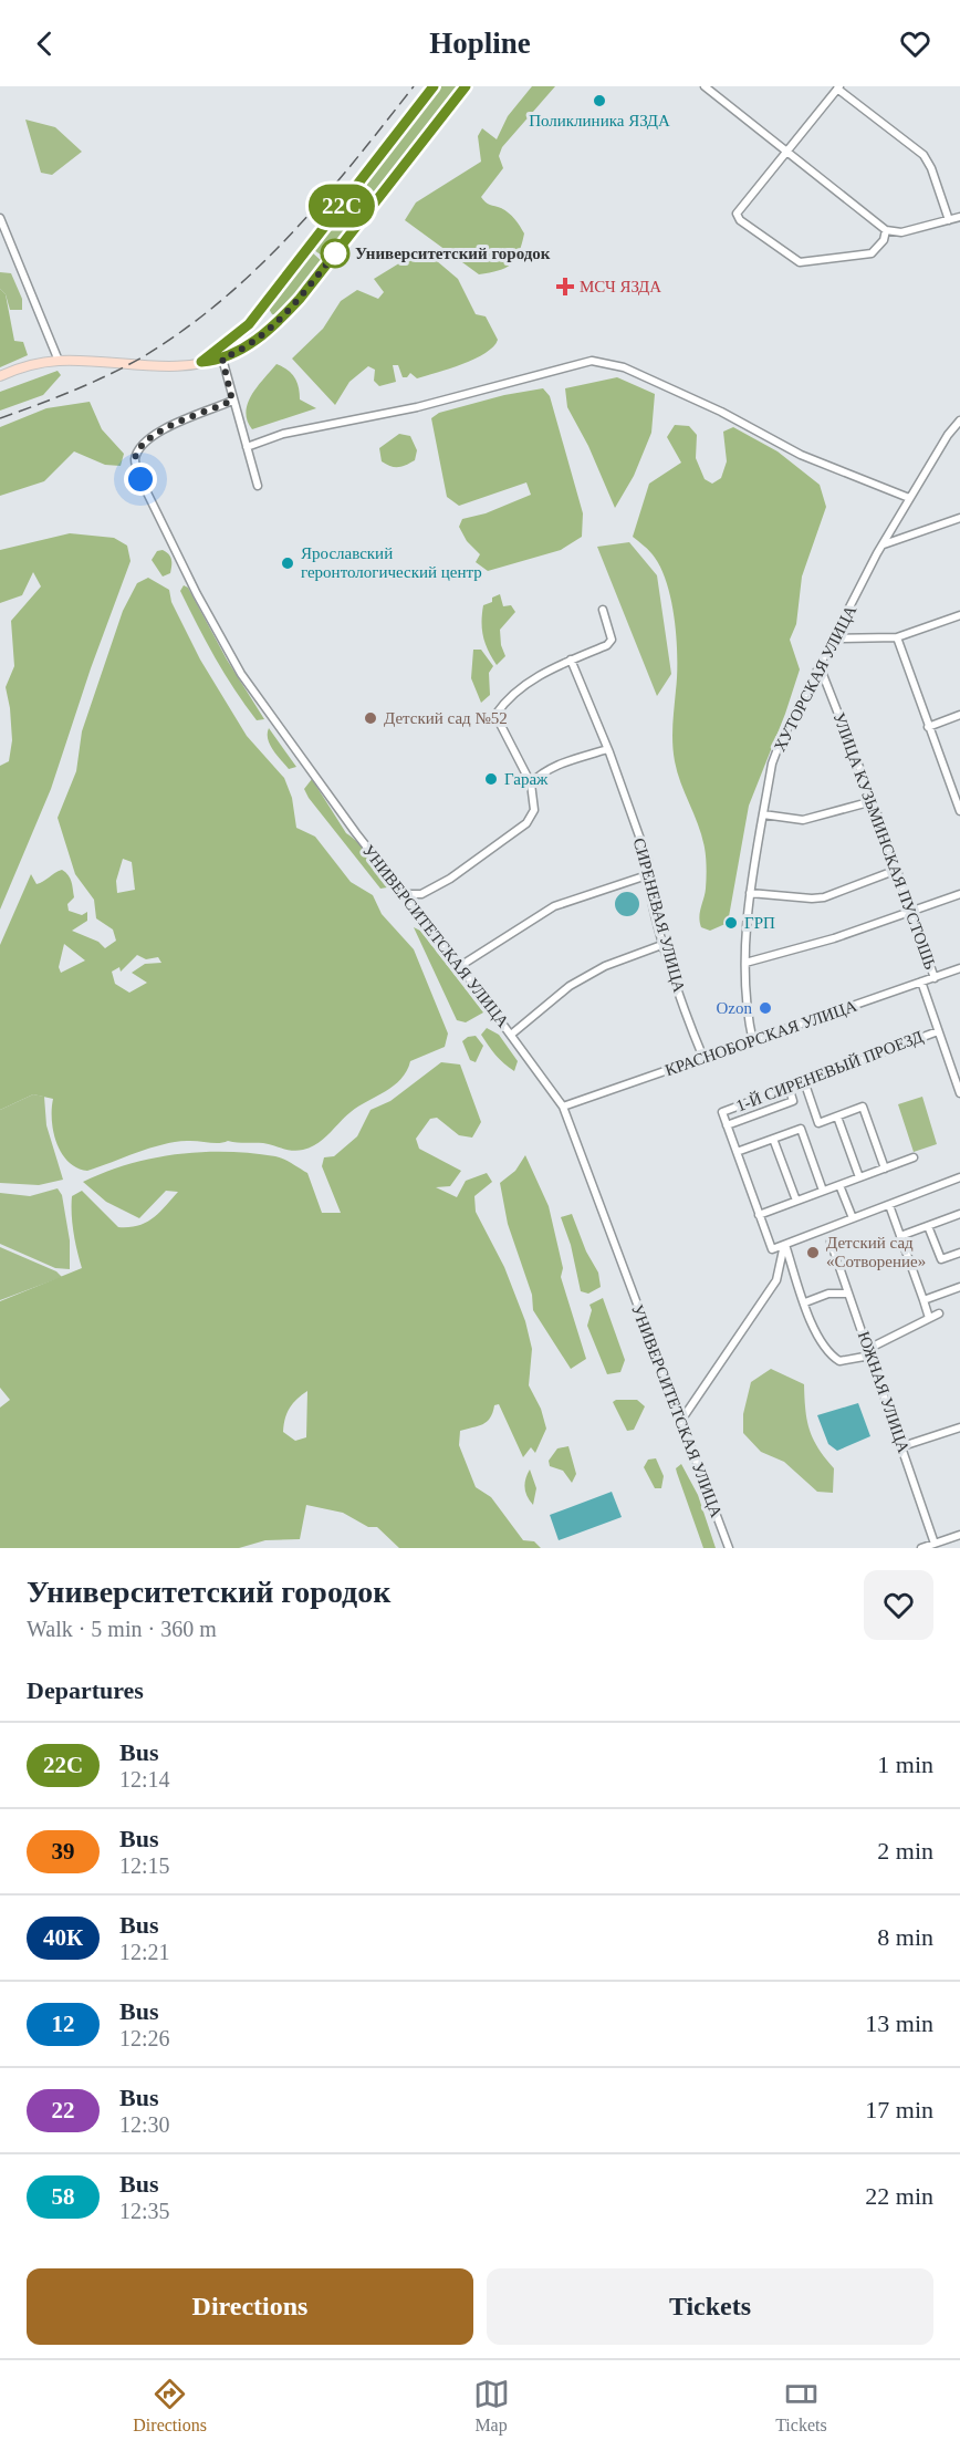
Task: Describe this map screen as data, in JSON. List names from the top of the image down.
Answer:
{
  "streets": {
    "street": [
      "ХУТОРСКАЯ УЛИЦА",
      "УЛИЦА КУЗЬМИНСКАЯ ПУСТОШЬ",
      "СИРЕНЕВАЯ УЛИЦА",
      "УНИВЕРСИТЕТСКАЯ УЛИЦА",
      "КРАСНОБОРСКАЯ УЛИЦА",
      "1-Й СИРЕНЕВЫЙ ПРОЕЗД",
      "ЮЖНАЯ УЛИЦА"
    ]
  },
  "crossings": [
    ["ХУТОРСКАЯ УЛИЦА", "УЛИЦА КУЗЬМИНСКАЯ ПУСТОШЬ"],
    ["ХУТОРСКАЯ УЛИЦА", "КРАСНОБОРСКАЯ УЛИЦА"],
    ["УЛИЦА КУЗЬМИНСКАЯ ПУСТОШЬ", "КРАСНОБОРСКАЯ УЛИЦА"],
    ["СИРЕНЕВАЯ УЛИЦА", "КРАСНОБОРСКАЯ УЛИЦА"],
    ["УНИВЕРСИТЕТСКАЯ УЛИЦА", "КРАСНОБОРСКАЯ УЛИЦА"],
    ["КРАСНОБОРСКАЯ УЛИЦА", "1-Й СИРЕНЕВЫЙ ПРОЕЗД"]
  ],
  "places": {
    "other": [
      "Поликлиника ЯЗДА",
      "Университетский городок",
      "Ярославский геронтологический центр",
      "Детский сад №52",
      "Гараж",
      "ГРП",
      "Ozon",
      "Детский сад «Сотворение»"
    ],
    "health": ["МСЧ ЯЗДА"]
  },
  "lines": ["bus line 22С"],
  "page": {
    "header": "Hopline",
    "on_map": "22С",
    "heading": [
      ["Университетский городок", "Walk · 5 min · 360 m"],
      "Departures"
    ],
    "list": [
      {
        "mark": "22С",
        "name": "Bus",
        "note": "12:14",
        "value": "1 min"
      },
      {
        "mark": "39",
        "name": "Bus",
        "note": "12:15",
        "value": "2 min"
      },
      {
        "mark": "40К",
        "name": "Bus",
        "note": "12:21",
        "value": "8 min"
      },
      {
        "mark": "12",
        "name": "Bus",
        "note": "12:26",
        "value": "13 min"
      },
      {
        "mark": "22",
        "name": "Bus",
        "note": "12:30",
        "value": "17 min"
      },
      {
        "mark": "58",
        "name": "Bus",
        "note": "12:35",
        "value": "22 min"
      }
    ],
    "buttons": ["Directions", "Tickets"],
    "tabs": ["Directions", "Map", "Tickets"]
  }
}
